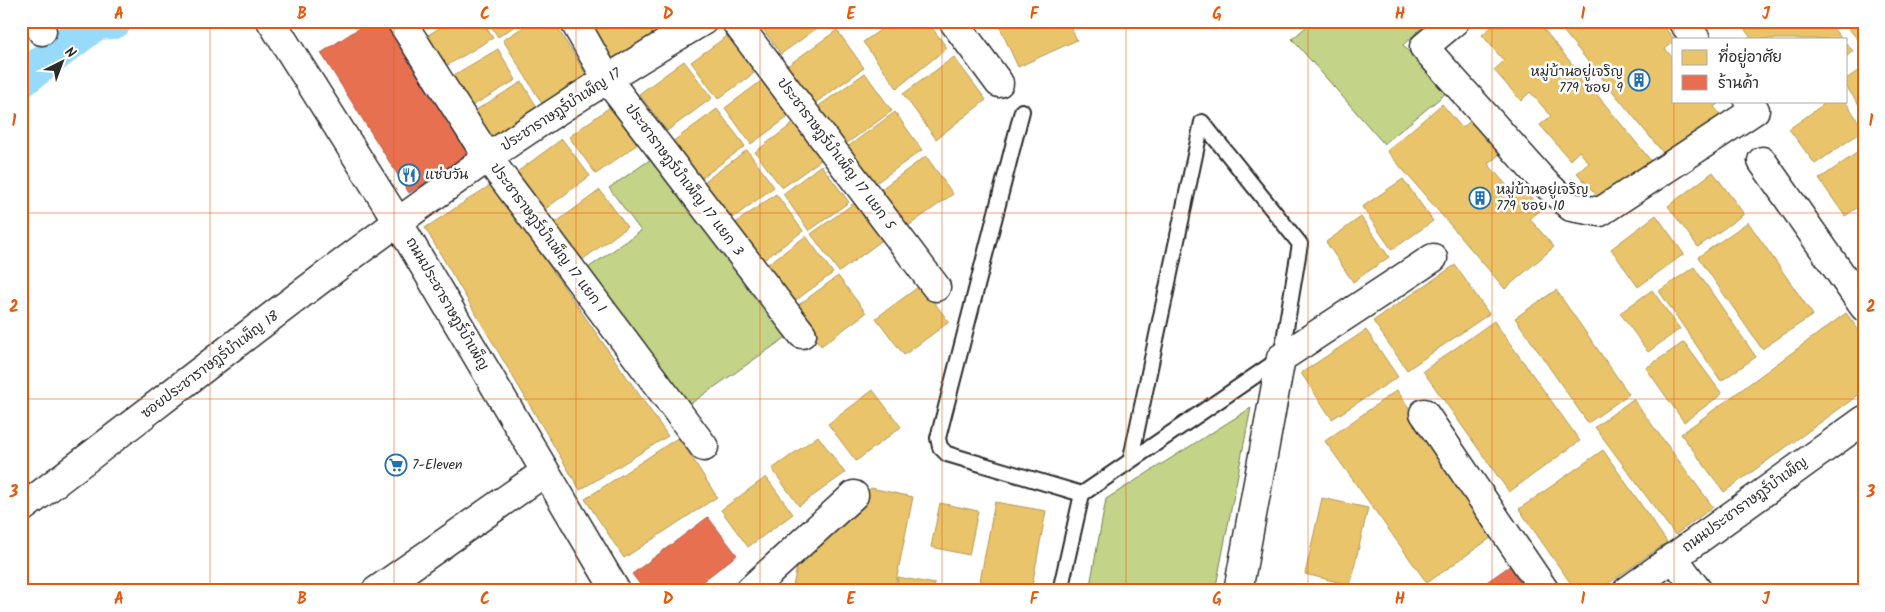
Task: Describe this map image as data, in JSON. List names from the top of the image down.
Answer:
{
  "streets": {
    "street": [
      "ประชาราษฎร์บำเพ็ญ 17",
      "ประชาราษฎร์บำเพ็ญ 17 แยก 5",
      "ประชาราษฎร์บำเพ็ญ 17 แยก 3",
      "ประชาราษฎร์บำเพ็ญ 17 แยก 1",
      "ถนนประชาราษฎร์บำเพ็ญ",
      "ซอยประชาราษฎร์บำเพ็ญ 18"
    ]
  },
  "crossings": [
    ["ประชาราษฎร์บำเพ็ญ 17", "ประชาราษฎร์บำเพ็ญ 17 แยก 3"],
    ["ประชาราษฎร์บำเพ็ญ 17", "ประชาราษฎร์บำเพ็ญ 17 แยก 1"],
    ["ประชาราษฎร์บำเพ็ญ 17", "ถนนประชาราษฎร์บำเพ็ญ"],
    ["ประชาราษฎร์บำเพ็ญ 17", "ซอยประชาราษฎร์บำเพ็ญ 18"],
    ["ถนนประชาราษฎร์บำเพ็ญ", "ซอยประชาราษฎร์บำเพ็ญ 18"]
  ],
  "places": {
    "building": ["หมู่บ้านอยู่เจริญ 779 ซอย 9", "หมู่บ้านอยู่เจริญ 779 ซอย 10"],
    "restaurant": ["แซ่บวัน"],
    "supermarket": ["7-Eleven"]
  },
  "legend": ["ที่อยู่อาศัย", "ร้านค้า"],
  "north": "top right",
  "grid": {
    "columns": [
      "A",
      "B",
      "C",
      "D",
      "E",
      "F",
      "G",
      "H",
      "I",
      "J"
    ],
    "rows": ["1", "2", "3"]
  }
}
